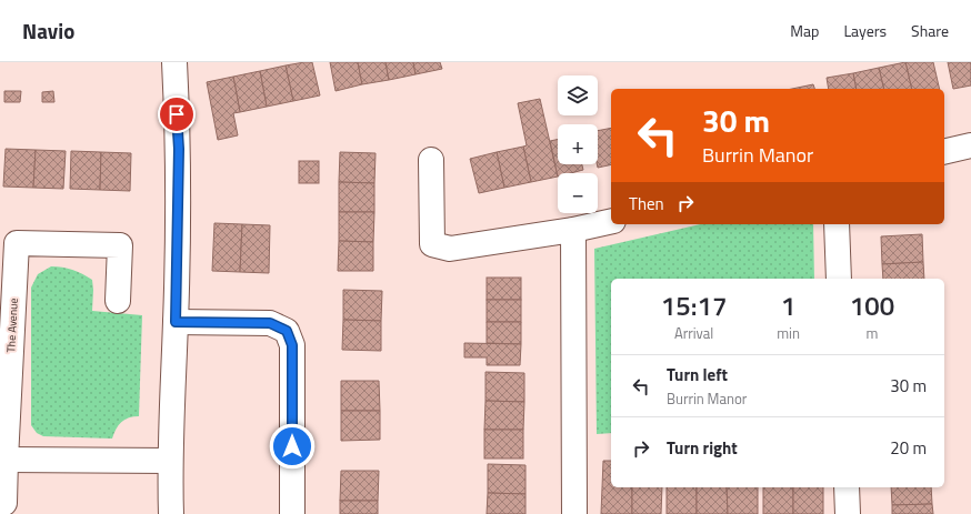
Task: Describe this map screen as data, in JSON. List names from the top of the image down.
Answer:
{
  "streets": {
    "street": ["The Avenue"]
  },
  "page": {
    "header": "Navio",
    "nav": ["Map", "Layers", "Share"],
    "map_buttons": ["+", "−"],
    "turn": ["30 m", "Burrin Manor"],
    "then": "Then",
    "eta": [
      "15:17",
      "Arrival",
      "1",
      "min",
      "100",
      "m"
    ],
    "list": [
      {
        "name": "Turn left",
        "note": "Burrin Manor",
        "value": "30 m"
      },
      {
        "name": "Turn right",
        "value": "20 m"
      }
    ]
  }
}
